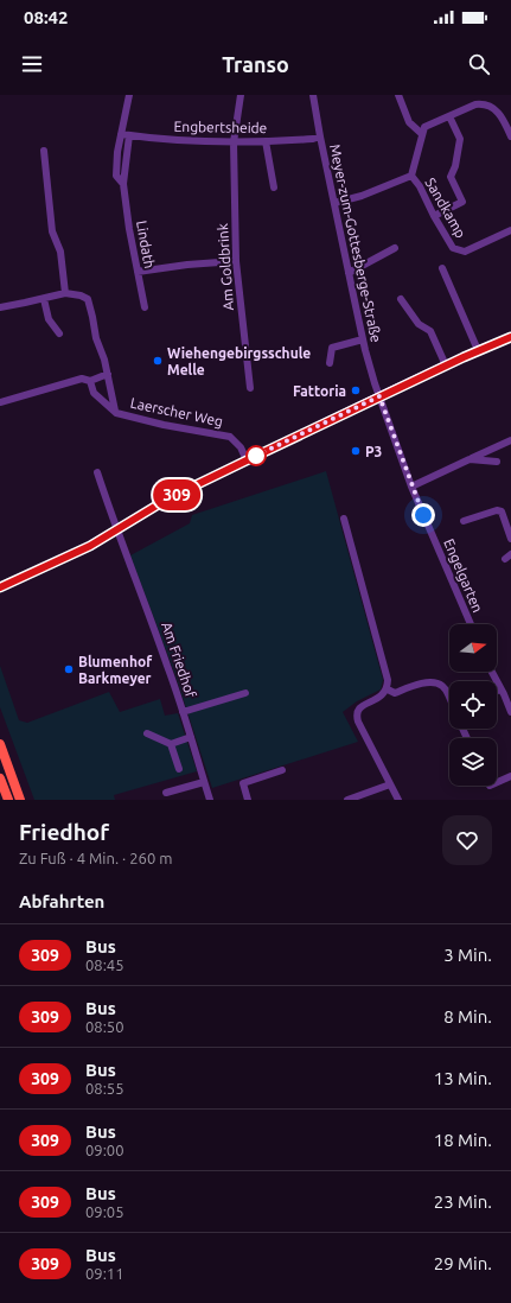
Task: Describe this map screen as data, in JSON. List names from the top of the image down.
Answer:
{
  "streets": {
    "street": [
      "Engbertsheide",
      "Sandkamp",
      "Meyer-zum-Gottesberge-Straße",
      "Lindath",
      "Am Goldbrink",
      "Laerscher Weg",
      "Engelgarten",
      "Am Friedhof"
    ]
  },
  "crossings": [
    ["Engbertsheide", "Meyer-zum-Gottesberge-Straße"],
    ["Engbertsheide", "Lindath"],
    ["Engbertsheide", "Am Goldbrink"],
    ["Sandkamp", "Meyer-zum-Gottesberge-Straße"],
    ["Meyer-zum-Gottesberge-Straße", "Engelgarten"]
  ],
  "places": [
    "Wiehengebirgsschule Melle",
    "Fattoria",
    "P3",
    "Blumenhof Barkmeyer"
  ],
  "lines": ["bus line 309"],
  "north": "right",
  "page": {
    "status": "08:42",
    "header": "Transo",
    "on_map": "309",
    "heading": [
      ["Friedhof", "Zu Fuß · 4 Min. · 260 m"],
      "Abfahrten"
    ],
    "list": [
      {
        "mark": "309",
        "name": "Bus",
        "note": "08:45",
        "value": "3 Min."
      },
      {
        "mark": "309",
        "name": "Bus",
        "note": "08:50",
        "value": "8 Min."
      },
      {
        "mark": "309",
        "name": "Bus",
        "note": "08:55",
        "value": "13 Min."
      },
      {
        "mark": "309",
        "name": "Bus",
        "note": "09:00",
        "value": "18 Min."
      },
      {
        "mark": "309",
        "name": "Bus",
        "note": "09:05",
        "value": "23 Min."
      },
      {
        "mark": "309",
        "name": "Bus",
        "note": "09:11",
        "value": "29 Min."
      }
    ]
  }
}
